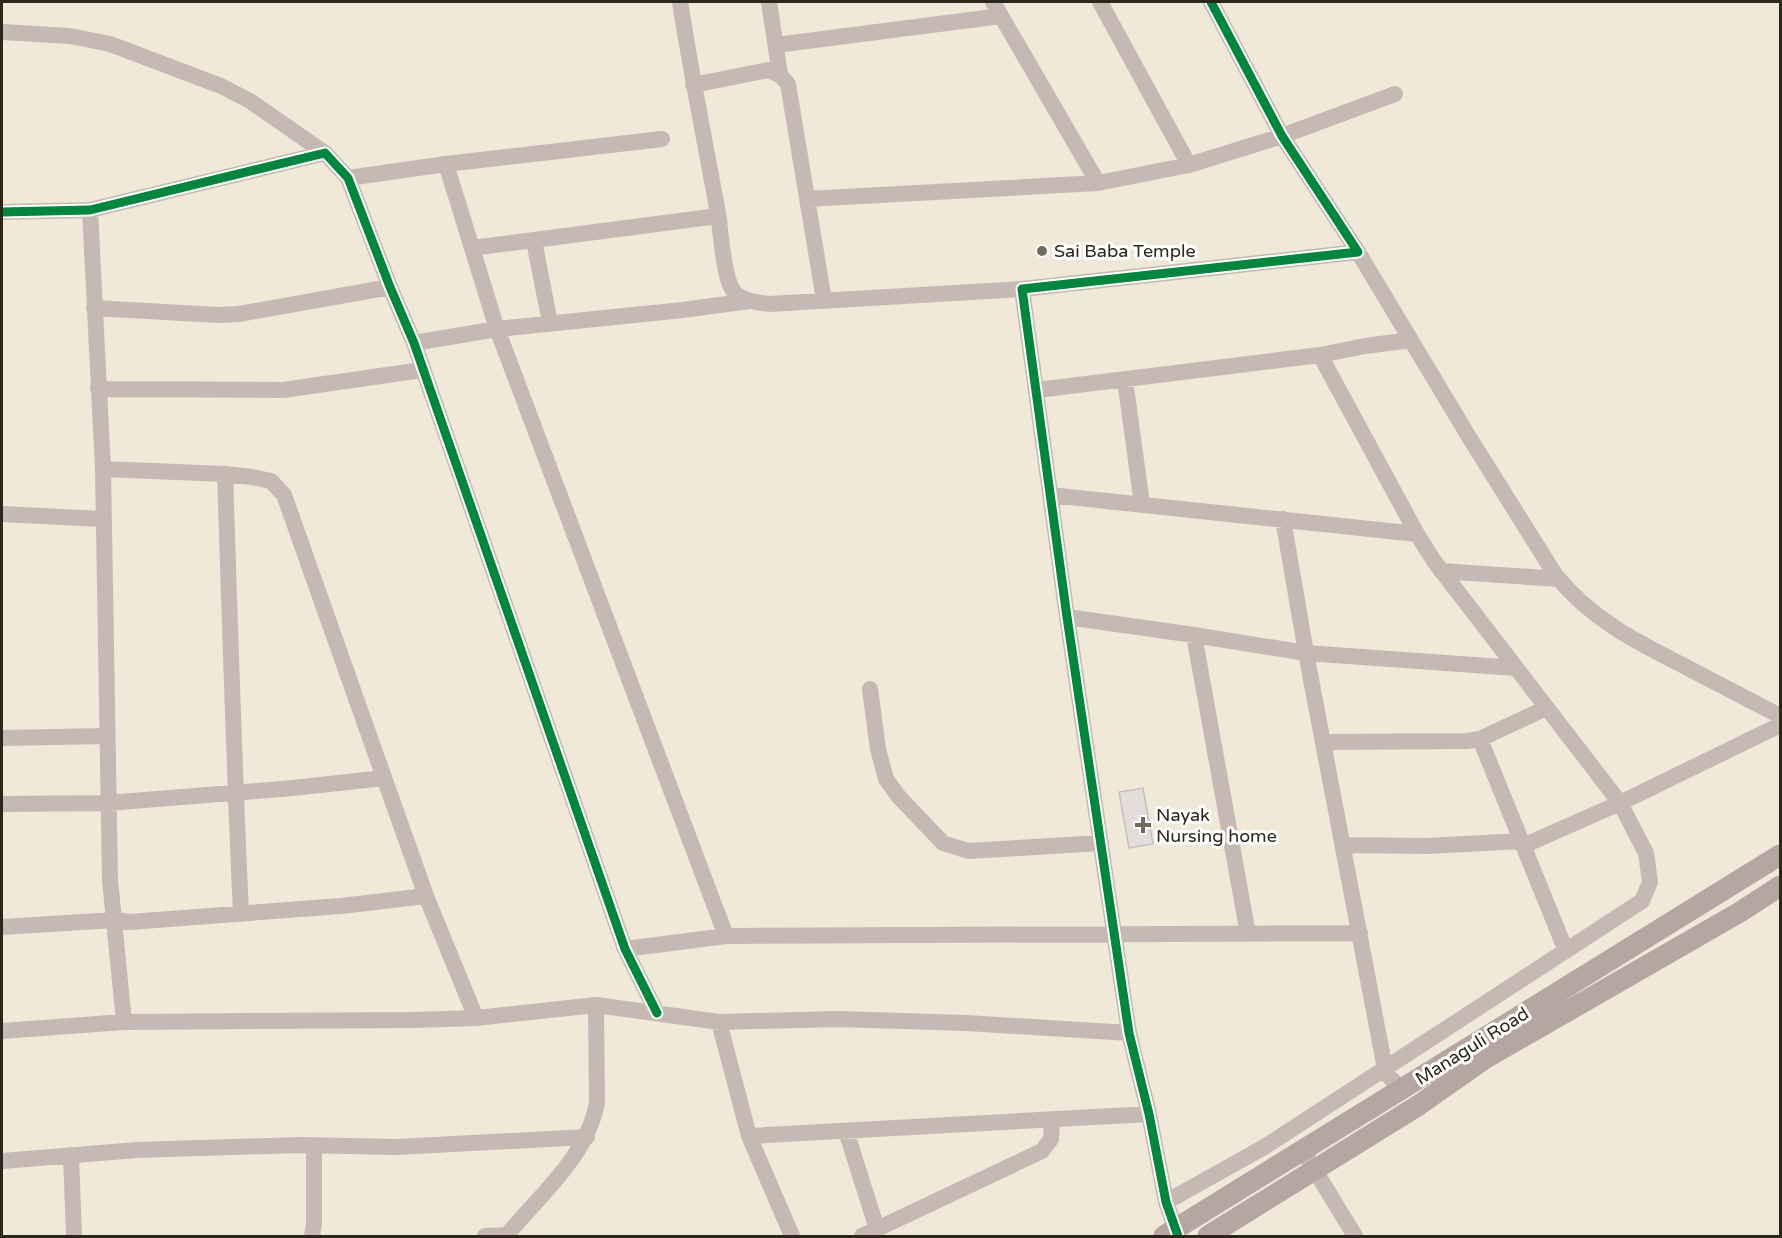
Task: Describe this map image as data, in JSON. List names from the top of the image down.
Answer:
{
  "streets": {
    "main road": ["Managuli Road"]
  },
  "places": {
    "other": ["Sai Baba Temple"],
    "health": ["Nayak Nursing home"]
  }
}
